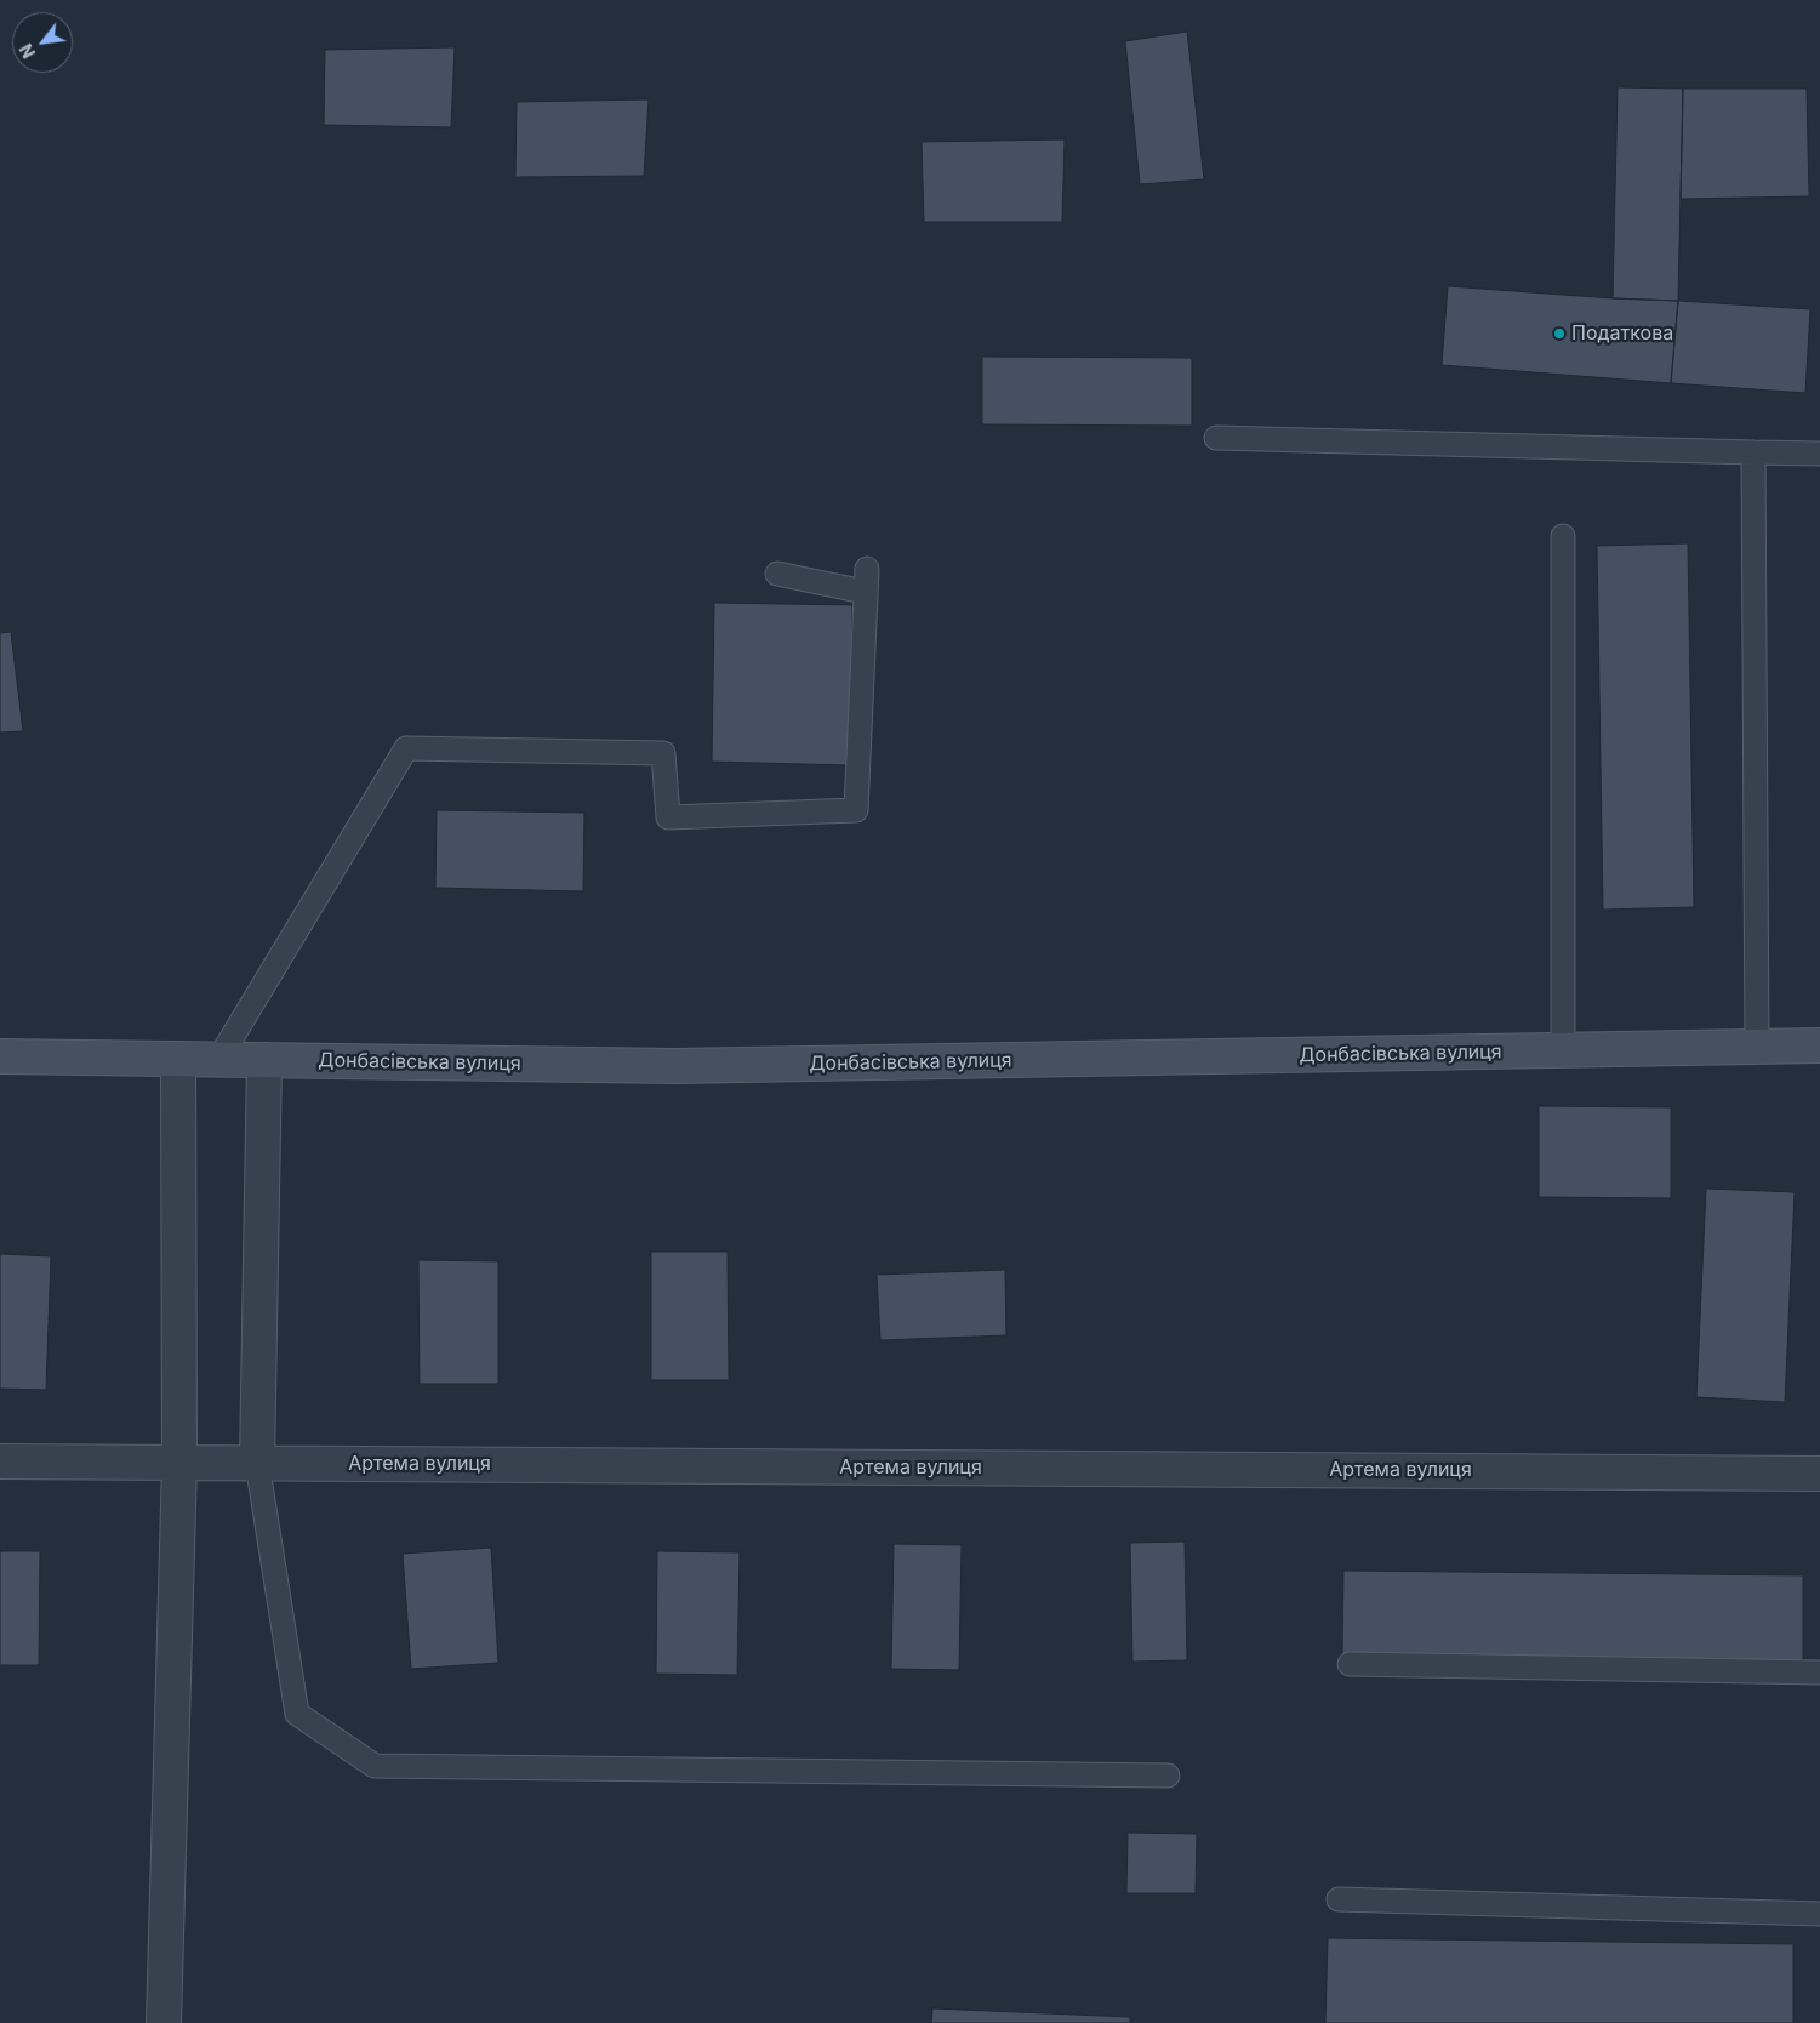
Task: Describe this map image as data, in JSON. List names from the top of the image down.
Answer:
{
  "streets": {
    "street": ["Донбасівська вулиця", "Артема вулиця"]
  },
  "places": ["Податкова"],
  "north": "bottom left"
}
